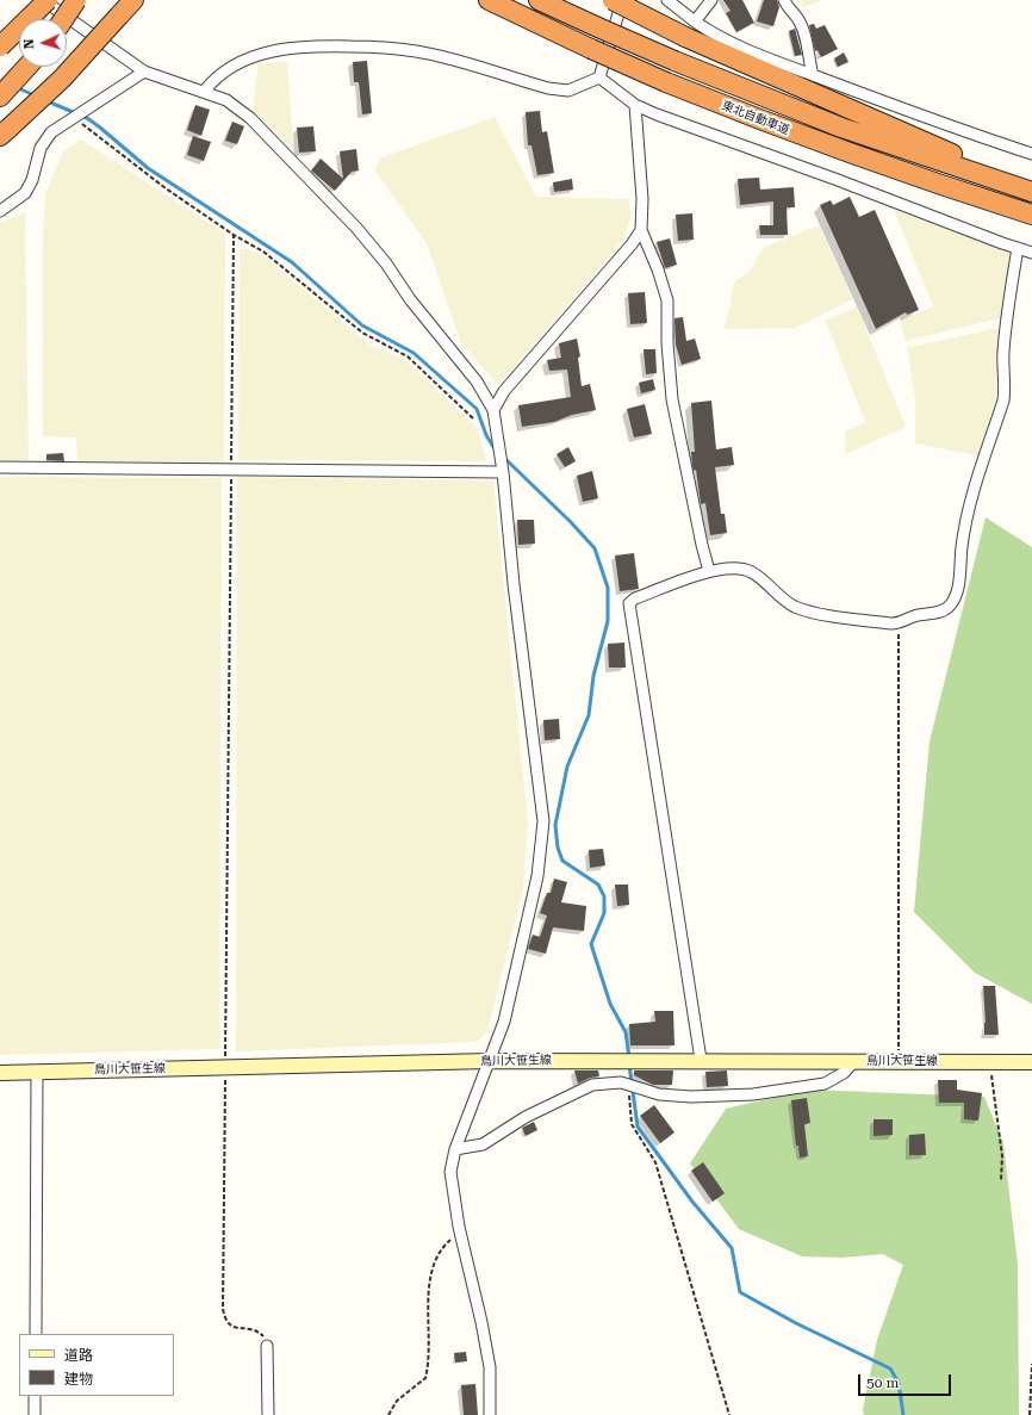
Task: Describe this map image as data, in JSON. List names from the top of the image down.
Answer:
{
  "streets": {
    "highway": ["東北自動車道"],
    "street": ["鳥川大笹生線"]
  },
  "legend": ["道路", "建物"],
  "scale_bar": "50 m",
  "north": "left"
}
